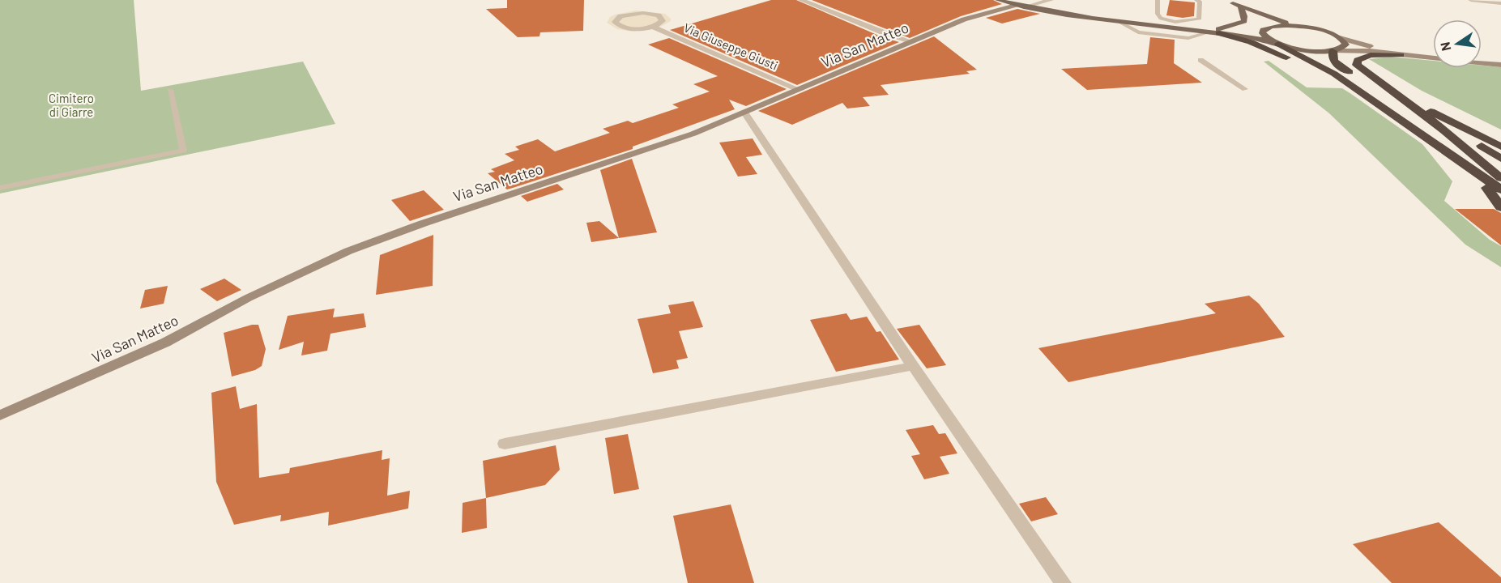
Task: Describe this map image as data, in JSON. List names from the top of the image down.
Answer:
{
  "streets": {
    "street": ["Via San Matteo", "Via Giuseppe Giusti"]
  },
  "crossings": [
    ["Via San Matteo", "Via Giuseppe Giusti"]
  ],
  "parks": ["Cimitero di Giarre"],
  "north": "left"
}
